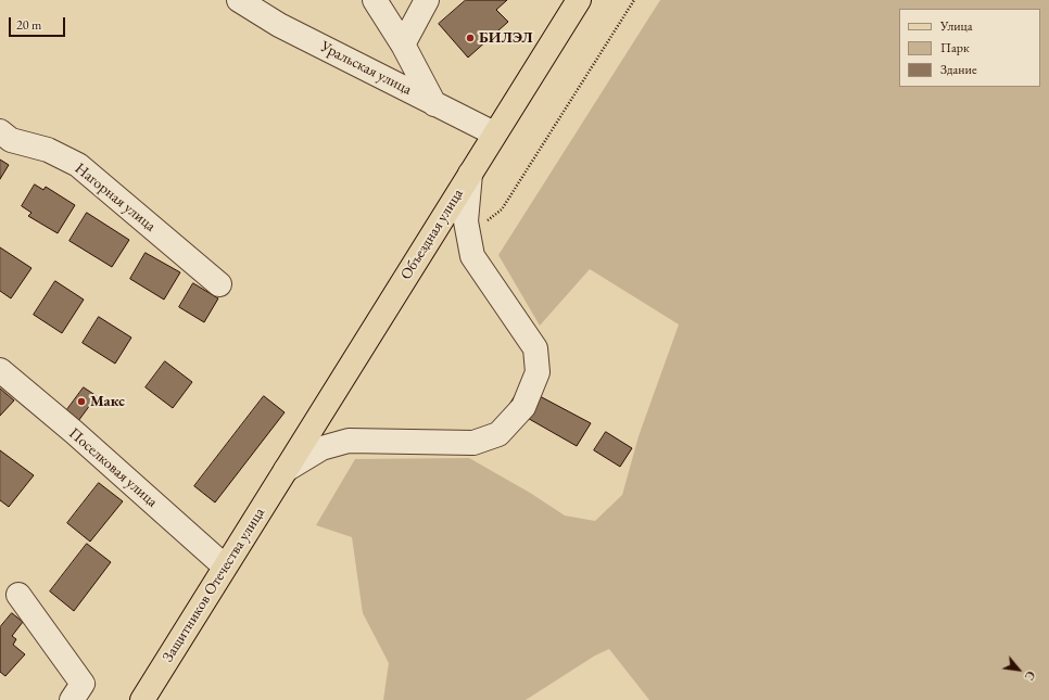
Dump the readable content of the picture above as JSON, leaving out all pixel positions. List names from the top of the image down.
{
  "streets": {
    "main road": ["Объездная улица", "Защитников Отечества улица"],
    "street": ["Уральская улица", "Нагорная улица", "Поселковая улица"]
  },
  "crossings": [
    ["Уральская улица", "Объездная улица"],
    ["Объездная улица", "Защитников Отечества улица"],
    ["Поселковая улица", "Защитников Отечества улица"]
  ],
  "places": ["БИЛЭЛ", "Макс"],
  "legend": ["Улица", "Парк", "Здание"],
  "scale_bar": "20 m",
  "north": "bottom right"
}
